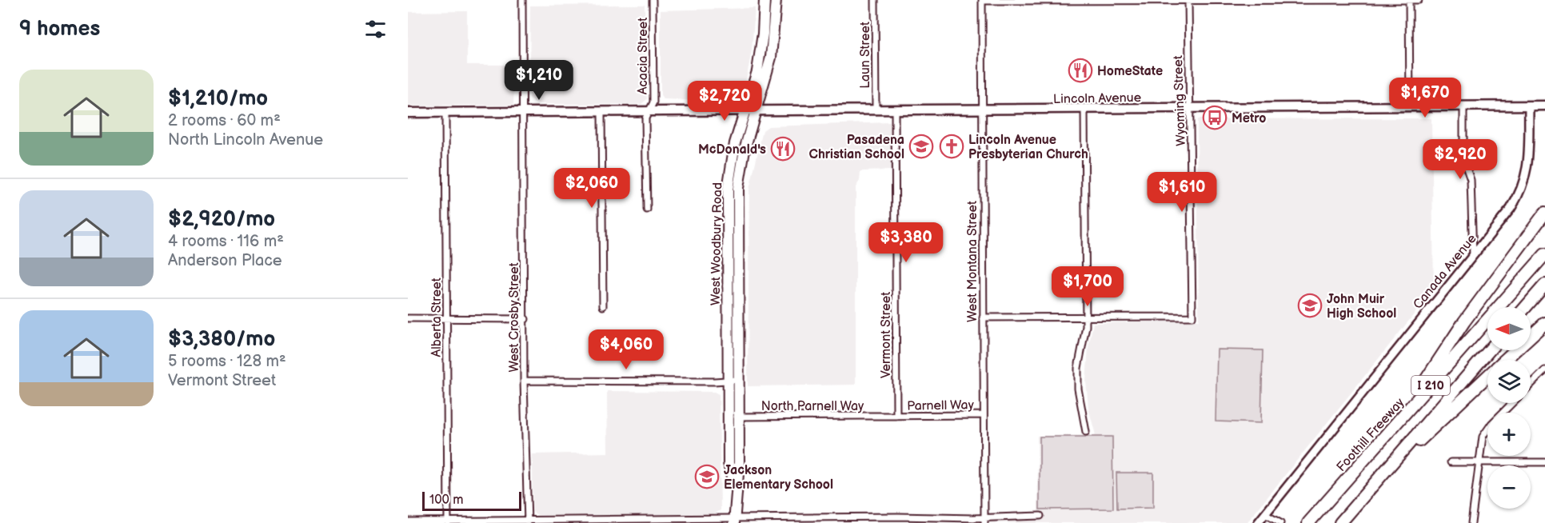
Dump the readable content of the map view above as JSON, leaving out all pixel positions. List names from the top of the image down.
{
  "streets": {
    "highway": ["I 210", "Foothill Freeway"],
    "main road": ["Lincoln Avenue", "West Woodbury Road"],
    "street": [
      "Laun Street",
      "Acacia Street",
      "Wyoming Street",
      "West Montana Street",
      "Canada Avenue",
      "Alberta Street",
      "West Crosby Street",
      "Vermont Street",
      "Parnell Way",
      "North Parnell Way"
    ]
  },
  "crossings": [
    ["Laun Street", "Lincoln Avenue"],
    ["Acacia Street", "Lincoln Avenue"],
    ["Lincoln Avenue", "Wyoming Street"],
    ["Lincoln Avenue", "West Woodbury Road"],
    ["Lincoln Avenue", "West Montana Street"],
    ["Lincoln Avenue", "Canada Avenue"],
    ["Lincoln Avenue", "Alberta Street"],
    ["Lincoln Avenue", "West Crosby Street"],
    ["Lincoln Avenue", "Vermont Street"],
    ["West Woodbury Road", "North Parnell Way"],
    ["West Montana Street", "Parnell Way"],
    ["Vermont Street", "Parnell Way"],
    ["Vermont Street", "North Parnell Way"],
    ["Parnell Way", "North Parnell Way"]
  ],
  "places": {
    "restaurant": ["HomeState", "McDonald's"],
    "bus stop": ["Metro"],
    "school or university": ["Pasadena Christian School", "John Muir High School", "Jackson Elementary School"],
    "church": ["Lincoln Avenue Presbyterian Church"]
  },
  "scale_bar": "100 m",
  "north": "left",
  "page": {
    "heading": "9 homes",
    "list": [
      {
        "name": "$1,210/mo",
        "note": "2 rooms · 60 m² · North Lincoln Avenue"
      },
      {
        "name": "$2,920/mo",
        "note": "4 rooms · 116 m² · Anderson Place"
      },
      {
        "name": "$3,380/mo",
        "note": "5 rooms · 128 m² · Vermont Street"
      }
    ],
    "price": [
      "$1,210",
      "$1,670",
      "$2,720",
      "$2,920",
      "$2,060",
      "$1,610",
      "$3,380",
      "$1,700",
      "$4,060"
    ],
    "map_buttons": ["+", "−"],
    "scale": "100 m"
  }
}
